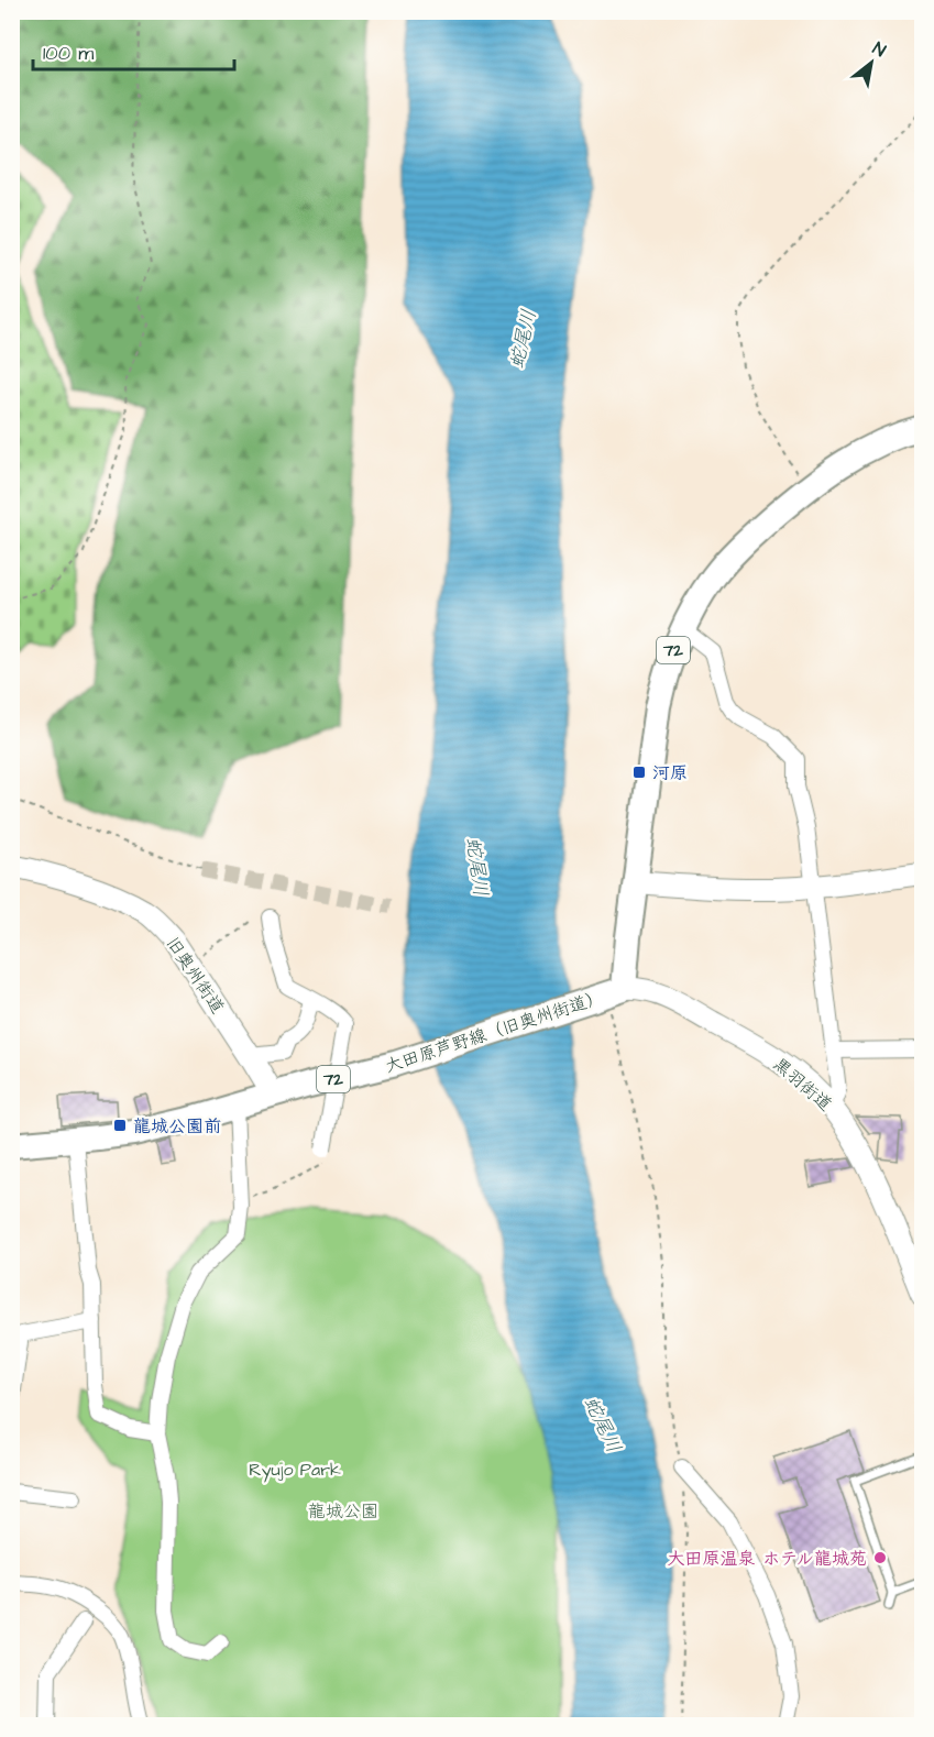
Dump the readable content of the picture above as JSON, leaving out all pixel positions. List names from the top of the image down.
{
  "streets": {
    "main road": ["72", "大田原芦野線（旧奥州街道）"],
    "street": ["旧奥州街道", "黒羽街道"]
  },
  "crossings": [
    ["72", "旧奥州街道"],
    ["72", "大田原芦野線（旧奥州街道）"],
    ["旧奥州街道", "大田原芦野線（旧奥州街道）"],
    ["大田原芦野線（旧奥州街道）", "黒羽街道"]
  ],
  "water": ["蛇尾川"],
  "parks": ["Ryujo Park", "龍城公園"],
  "places": {
    "transit": ["河原", "龍城公園前"],
    "other": ["大田原温泉 ホテル龍城苑"]
  },
  "scale_bar": "100 m",
  "north": "top right"
}
